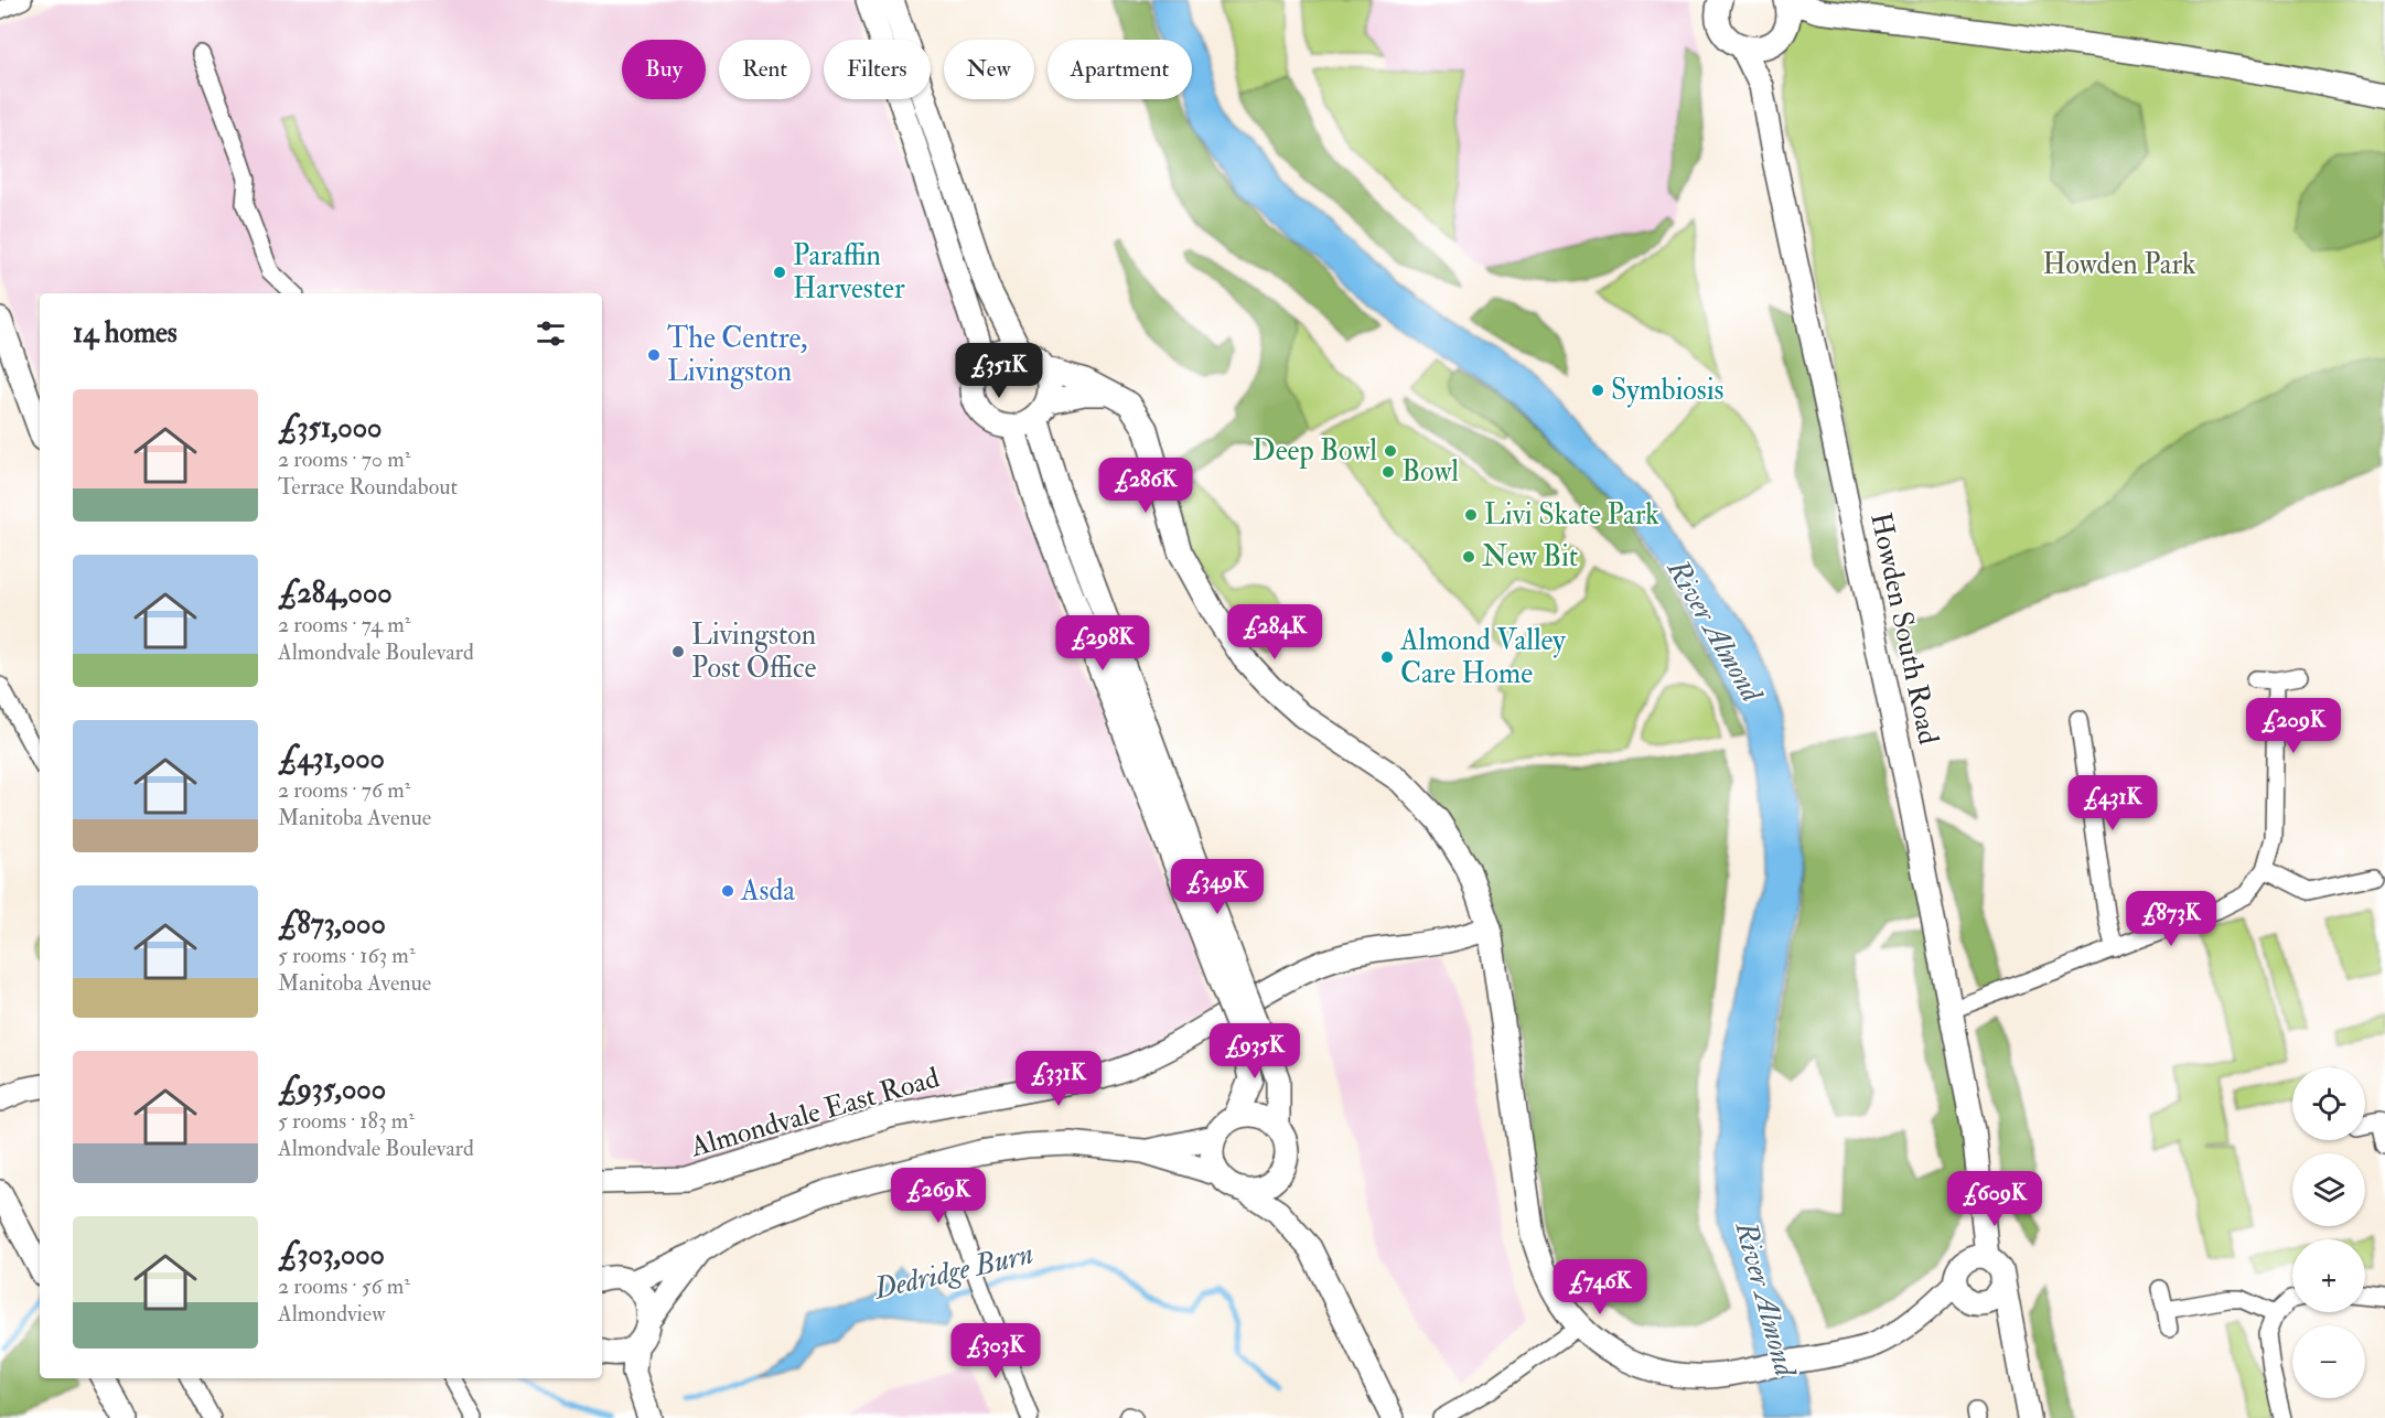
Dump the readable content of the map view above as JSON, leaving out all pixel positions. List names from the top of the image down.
{
  "streets": {
    "street": ["Howden South Road", "Almondvale East Road"]
  },
  "water": ["River Almond", "Dedridge Burn"],
  "parks": ["Howden Park"],
  "places": [
    "Paraffin Harvester",
    "The Centre, Livingston",
    "Symbiosis",
    "Deep Bowl",
    "Bowl",
    "Livi Skate Park",
    "New Bit",
    "Livingston Post Office",
    "Almond Valley Care Home",
    "Asda"
  ],
  "page": {
    "chip": [
      "Buy",
      "Rent",
      "Filters",
      "New",
      "Apartment"
    ],
    "heading": "14 homes",
    "price": [
      "£351K",
      "£286K",
      "£284K",
      "£298K",
      "£209K",
      "£431K",
      "£349K",
      "£873K",
      "£935K",
      "£331K",
      "£269K",
      "£609K",
      "£746K",
      "£303K"
    ],
    "list": [
      {
        "name": "£351,000",
        "note": "2 rooms · 70 m² · Terrace Roundabout"
      },
      {
        "name": "£284,000",
        "note": "2 rooms · 74 m² · Almondvale Boulevard"
      },
      {
        "name": "£431,000",
        "note": "2 rooms · 76 m² · Manitoba Avenue"
      },
      {
        "name": "£873,000",
        "note": "5 rooms · 163 m² · Manitoba Avenue"
      },
      {
        "name": "£935,000",
        "note": "5 rooms · 183 m² · Almondvale Boulevard"
      },
      {
        "name": "£303,000",
        "note": "2 rooms · 56 m² · Almondview"
      }
    ],
    "map_buttons": ["+", "−"]
  }
}
